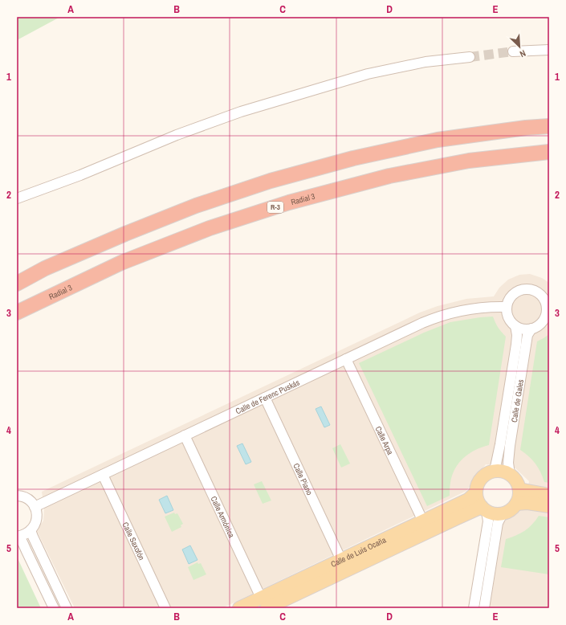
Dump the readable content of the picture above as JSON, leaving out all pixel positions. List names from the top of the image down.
{
  "streets": {
    "highway": ["Radial 3", "R-3"],
    "main road": ["Calle de Luis Ocaña"],
    "street": [
      "Calle de Ferenc Puskás",
      "Calle de Gales",
      "Calle Arpa",
      "Calle Piano",
      "Calle Armónica",
      "Calle Saxofón"
    ]
  },
  "crossings": [
    ["Calle de Ferenc Puskás", "Calle de Gales"],
    ["Calle de Ferenc Puskás", "Calle Arpa"],
    ["Calle de Ferenc Puskás", "Calle Piano"],
    ["Calle de Ferenc Puskás", "Calle Armónica"],
    ["Calle de Ferenc Puskás", "Calle Saxofón"],
    ["Calle de Gales", "Calle de Luis Ocaña"],
    ["Calle Arpa", "Calle de Luis Ocaña"],
    ["Calle Piano", "Calle de Luis Ocaña"],
    ["Calle Armónica", "Calle de Luis Ocaña"]
  ],
  "north": "bottom right",
  "grid": {
    "columns": [
      "A",
      "B",
      "C",
      "D",
      "E"
    ],
    "rows": [
      "1",
      "2",
      "3",
      "4",
      "5"
    ]
  }
}
